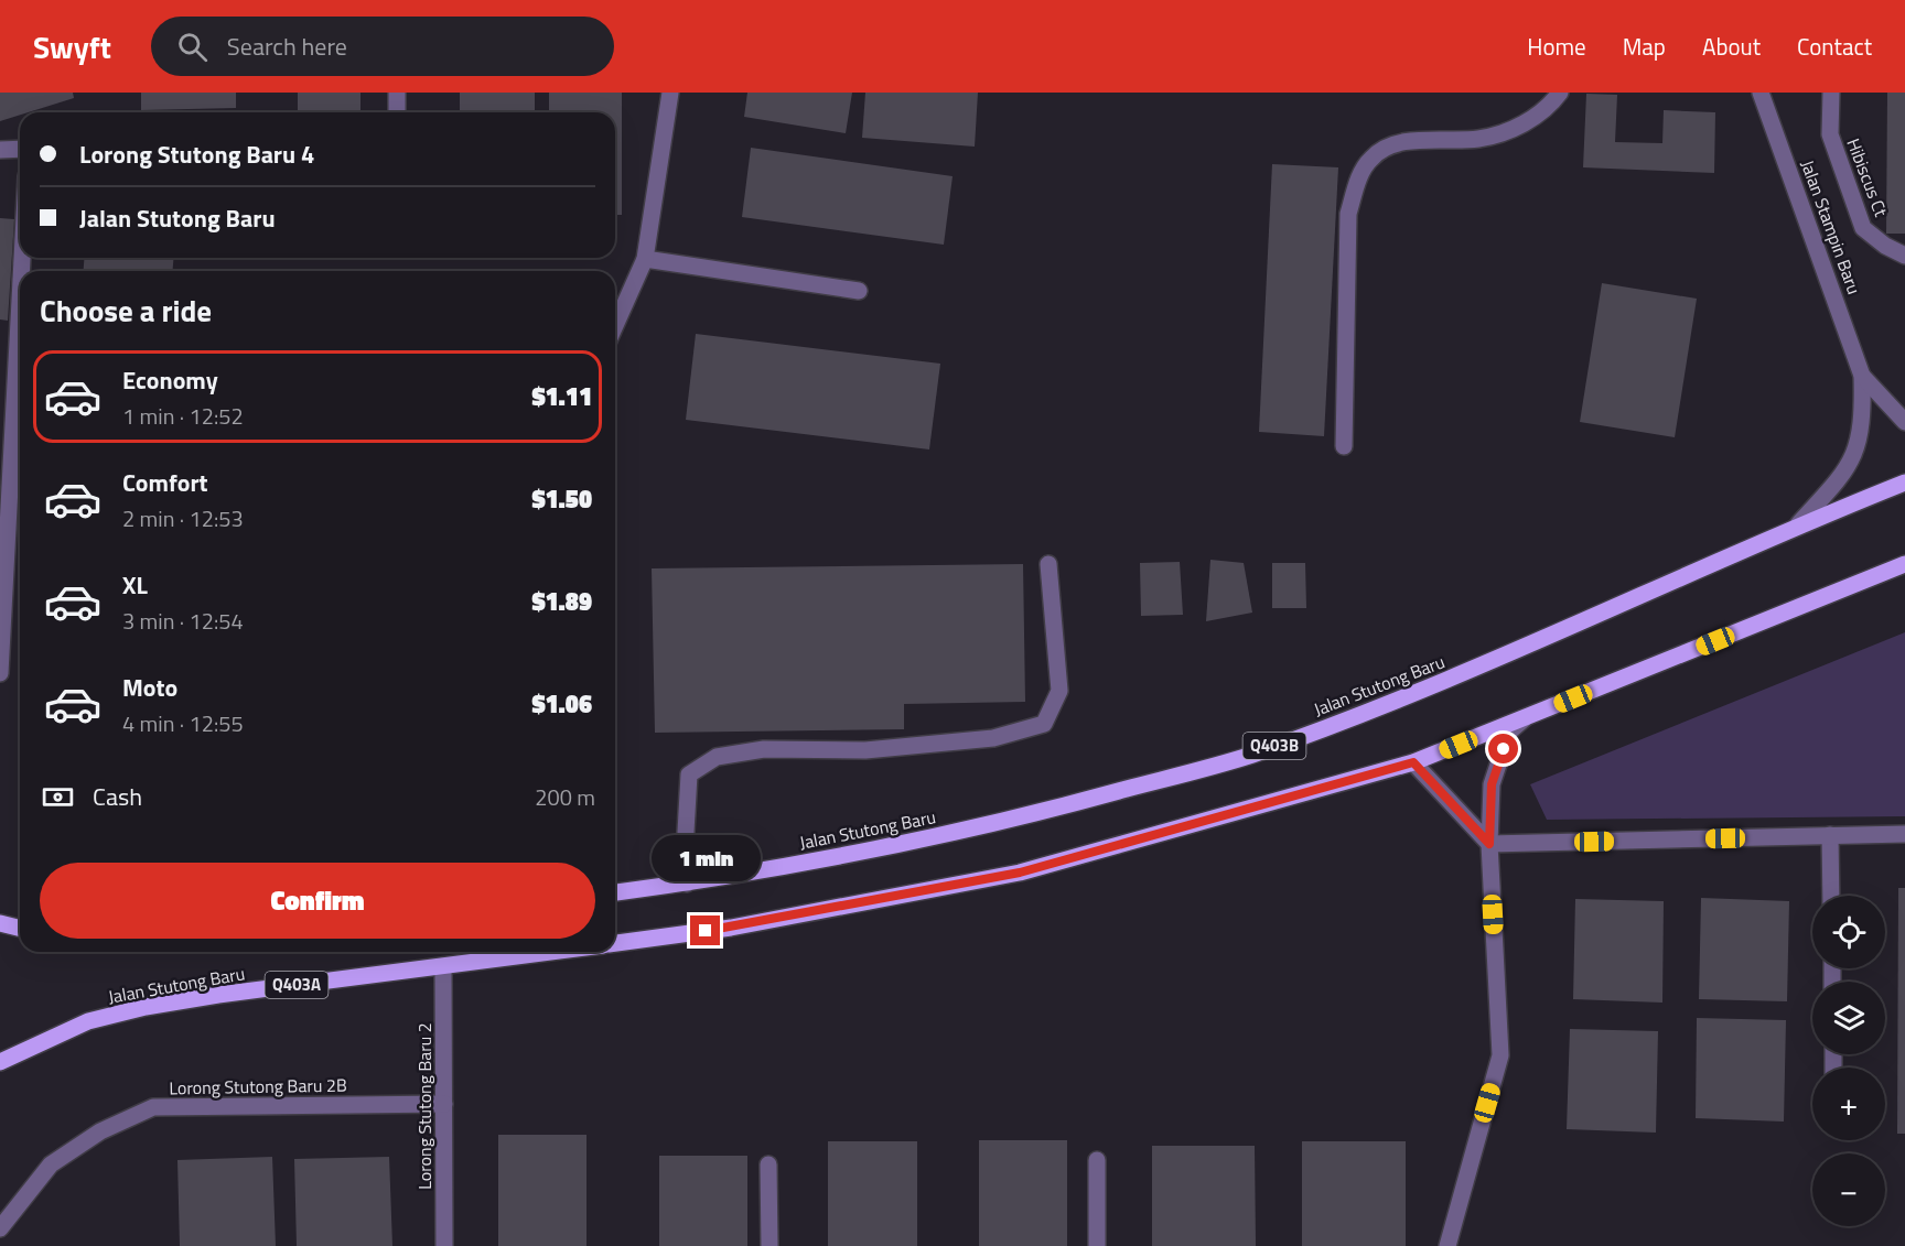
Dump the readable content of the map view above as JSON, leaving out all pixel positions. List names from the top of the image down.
{
  "streets": {
    "main road": ["Jalan Stutong Baru", "Q403B", "Q403A"],
    "street": [
      "Hibiscus Ct",
      "Jalan Stampin Baru",
      "Lorong Stutong Baru 2B",
      "Lorong Stutong Baru 2"
    ]
  },
  "crossings": [
    ["Jalan Stampin Baru", "Jalan Stutong Baru"],
    ["Jalan Stutong Baru", "Lorong Stutong Baru 2"],
    ["Lorong Stutong Baru 2B", "Lorong Stutong Baru 2"]
  ],
  "page": {
    "header": "Swyft",
    "search": "Search here",
    "nav": [
      "Home",
      "Map",
      "About",
      "Contact"
    ],
    "banner": ["Lorong Stutong Baru 4", "Jalan Stutong Baru"],
    "heading": "Choose a ride",
    "list": [
      {
        "name": "Economy",
        "note": "1 min · 12:52",
        "value": "$1.11"
      },
      {
        "name": "Comfort",
        "note": "2 min · 12:53",
        "value": "$1.50"
      },
      {
        "name": "XL",
        "note": "3 min · 12:54",
        "value": "$1.89"
      },
      {
        "name": "Moto",
        "note": "4 min · 12:55",
        "value": "$1.06"
      }
    ],
    "pay": ["Cash", "200 m"],
    "bubble": "1 min",
    "buttons": "Confirm",
    "map_buttons": ["+", "−"]
  }
}
